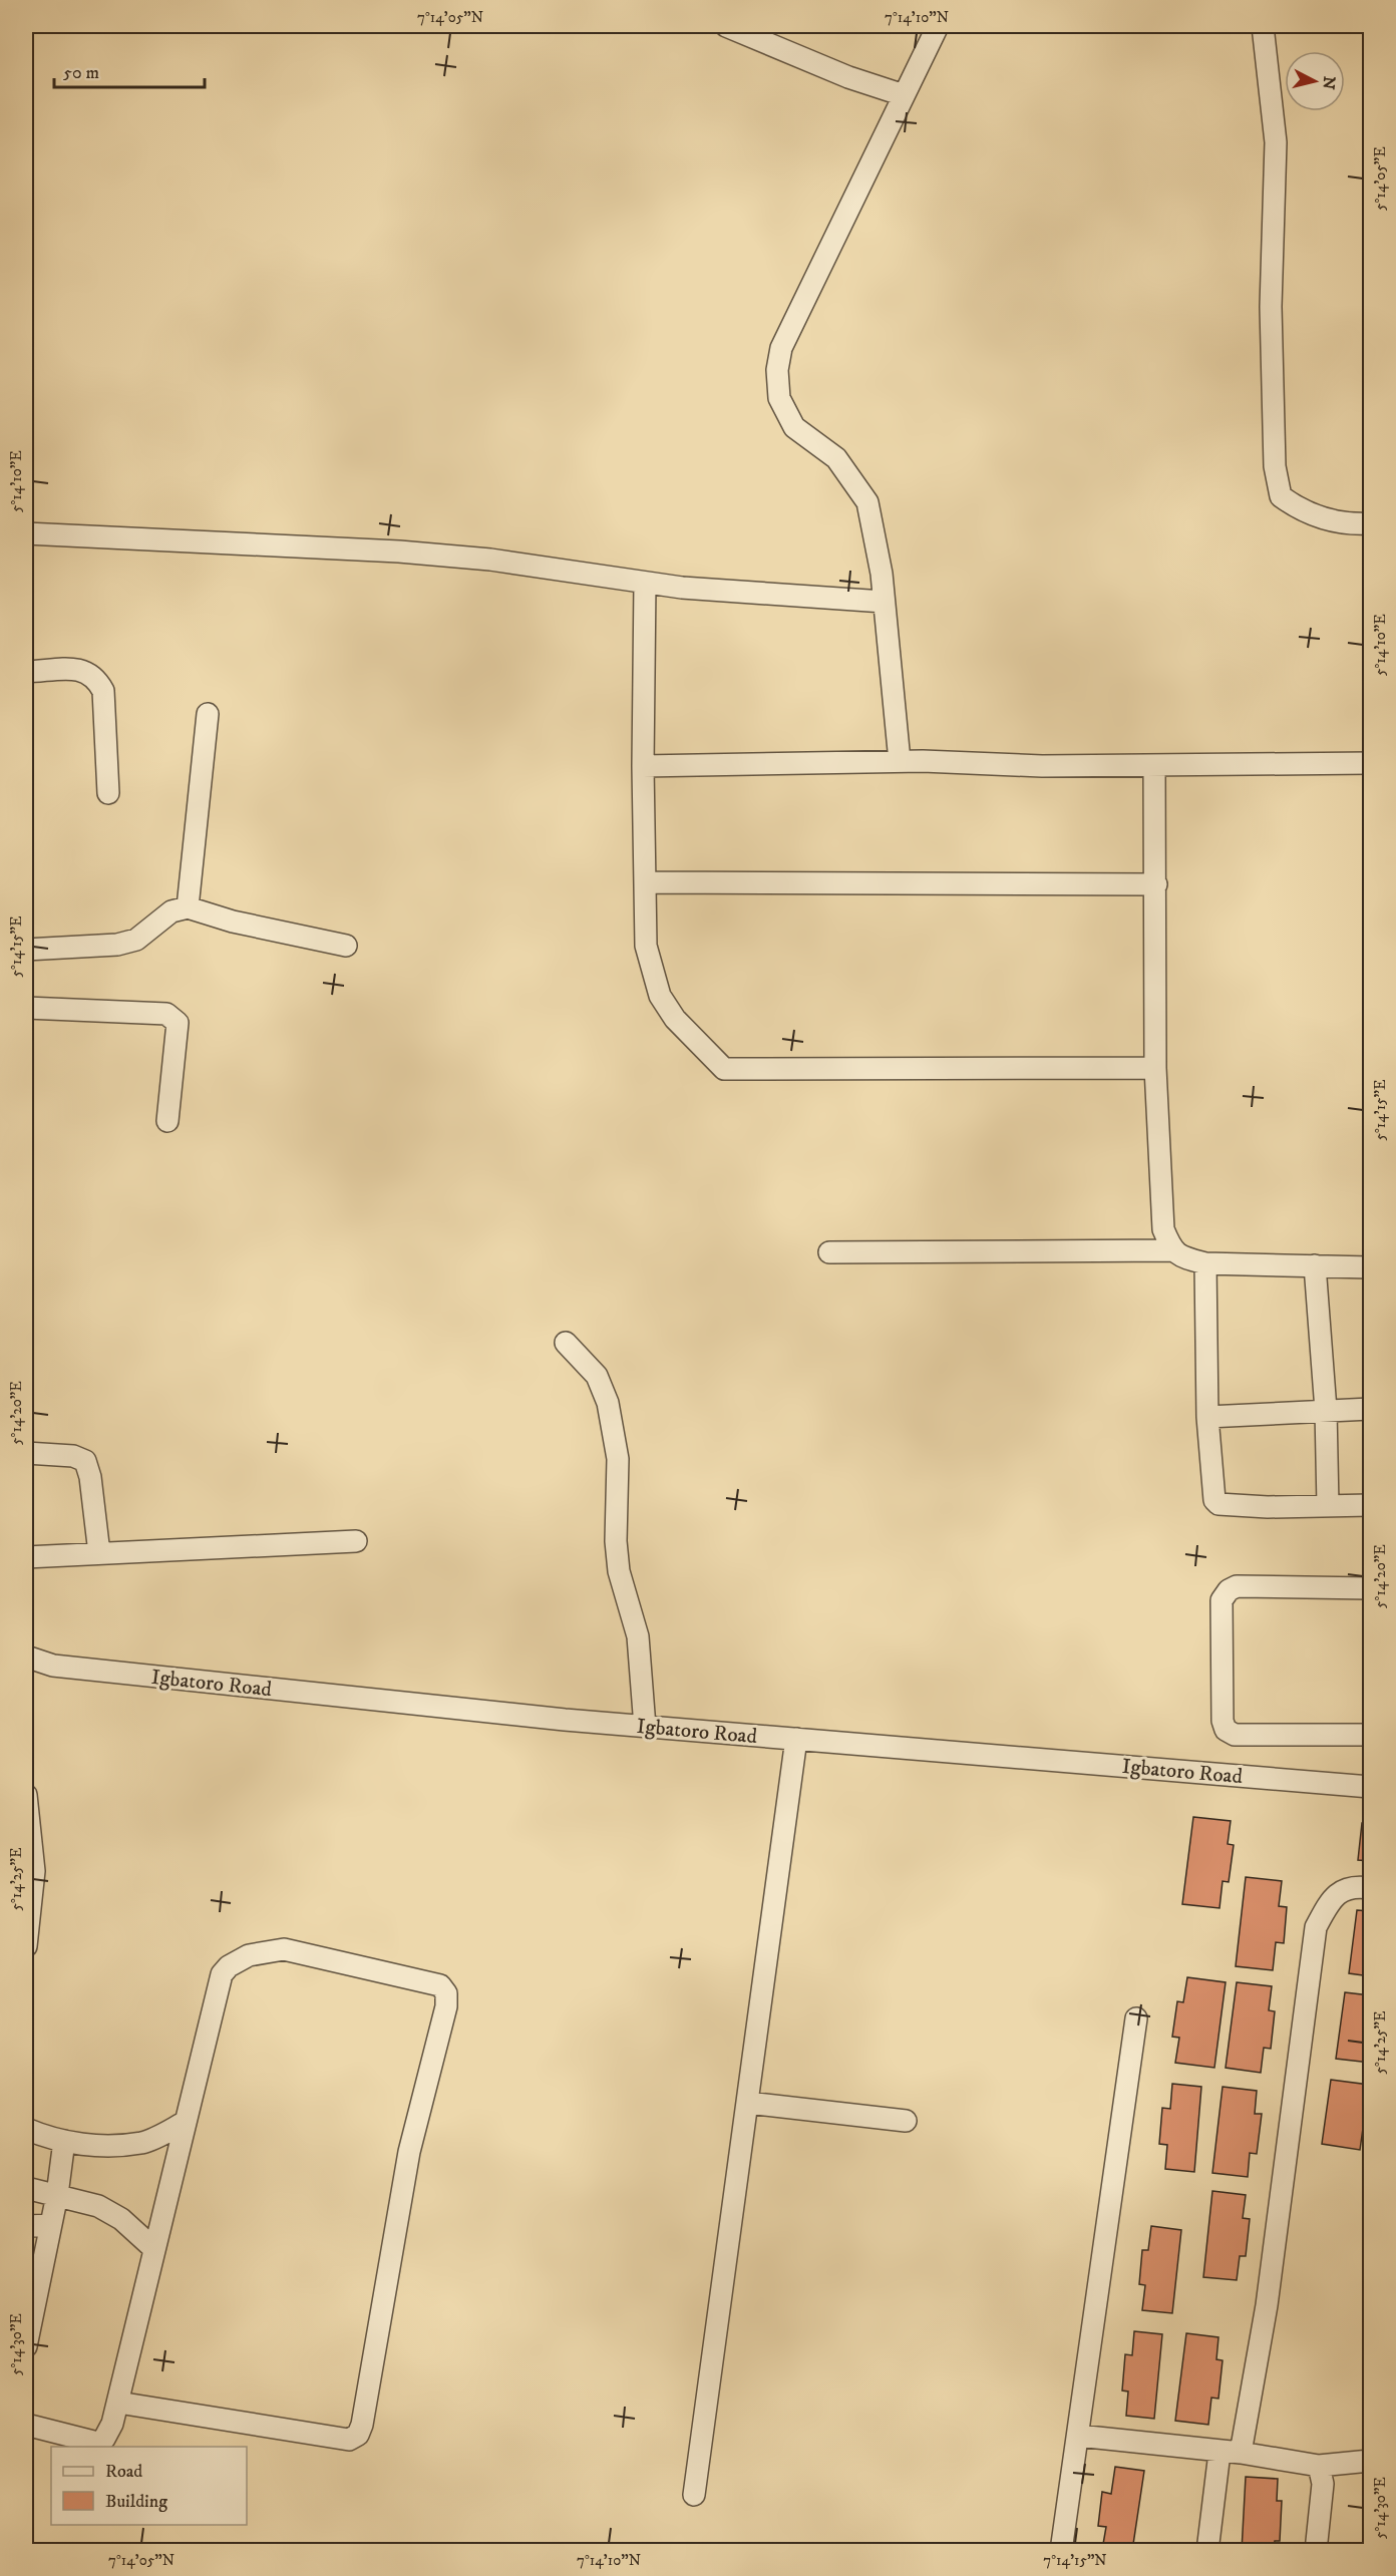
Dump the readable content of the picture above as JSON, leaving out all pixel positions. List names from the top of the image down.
{
  "streets": {
    "street": ["Igbatoro Road"]
  },
  "legend": ["Road", "Building"],
  "scale_bar": "50 m",
  "north": "right",
  "coordinates": [
    "7°14'05\"N",
    "7°14'10\"N",
    "5°14'05\"E",
    "5°14'10\"E",
    "5°14'15\"E",
    "5°14'20\"E",
    "5°14'25\"E",
    "5°14'30\"E",
    "7°14'15\"N"
  ]
}
